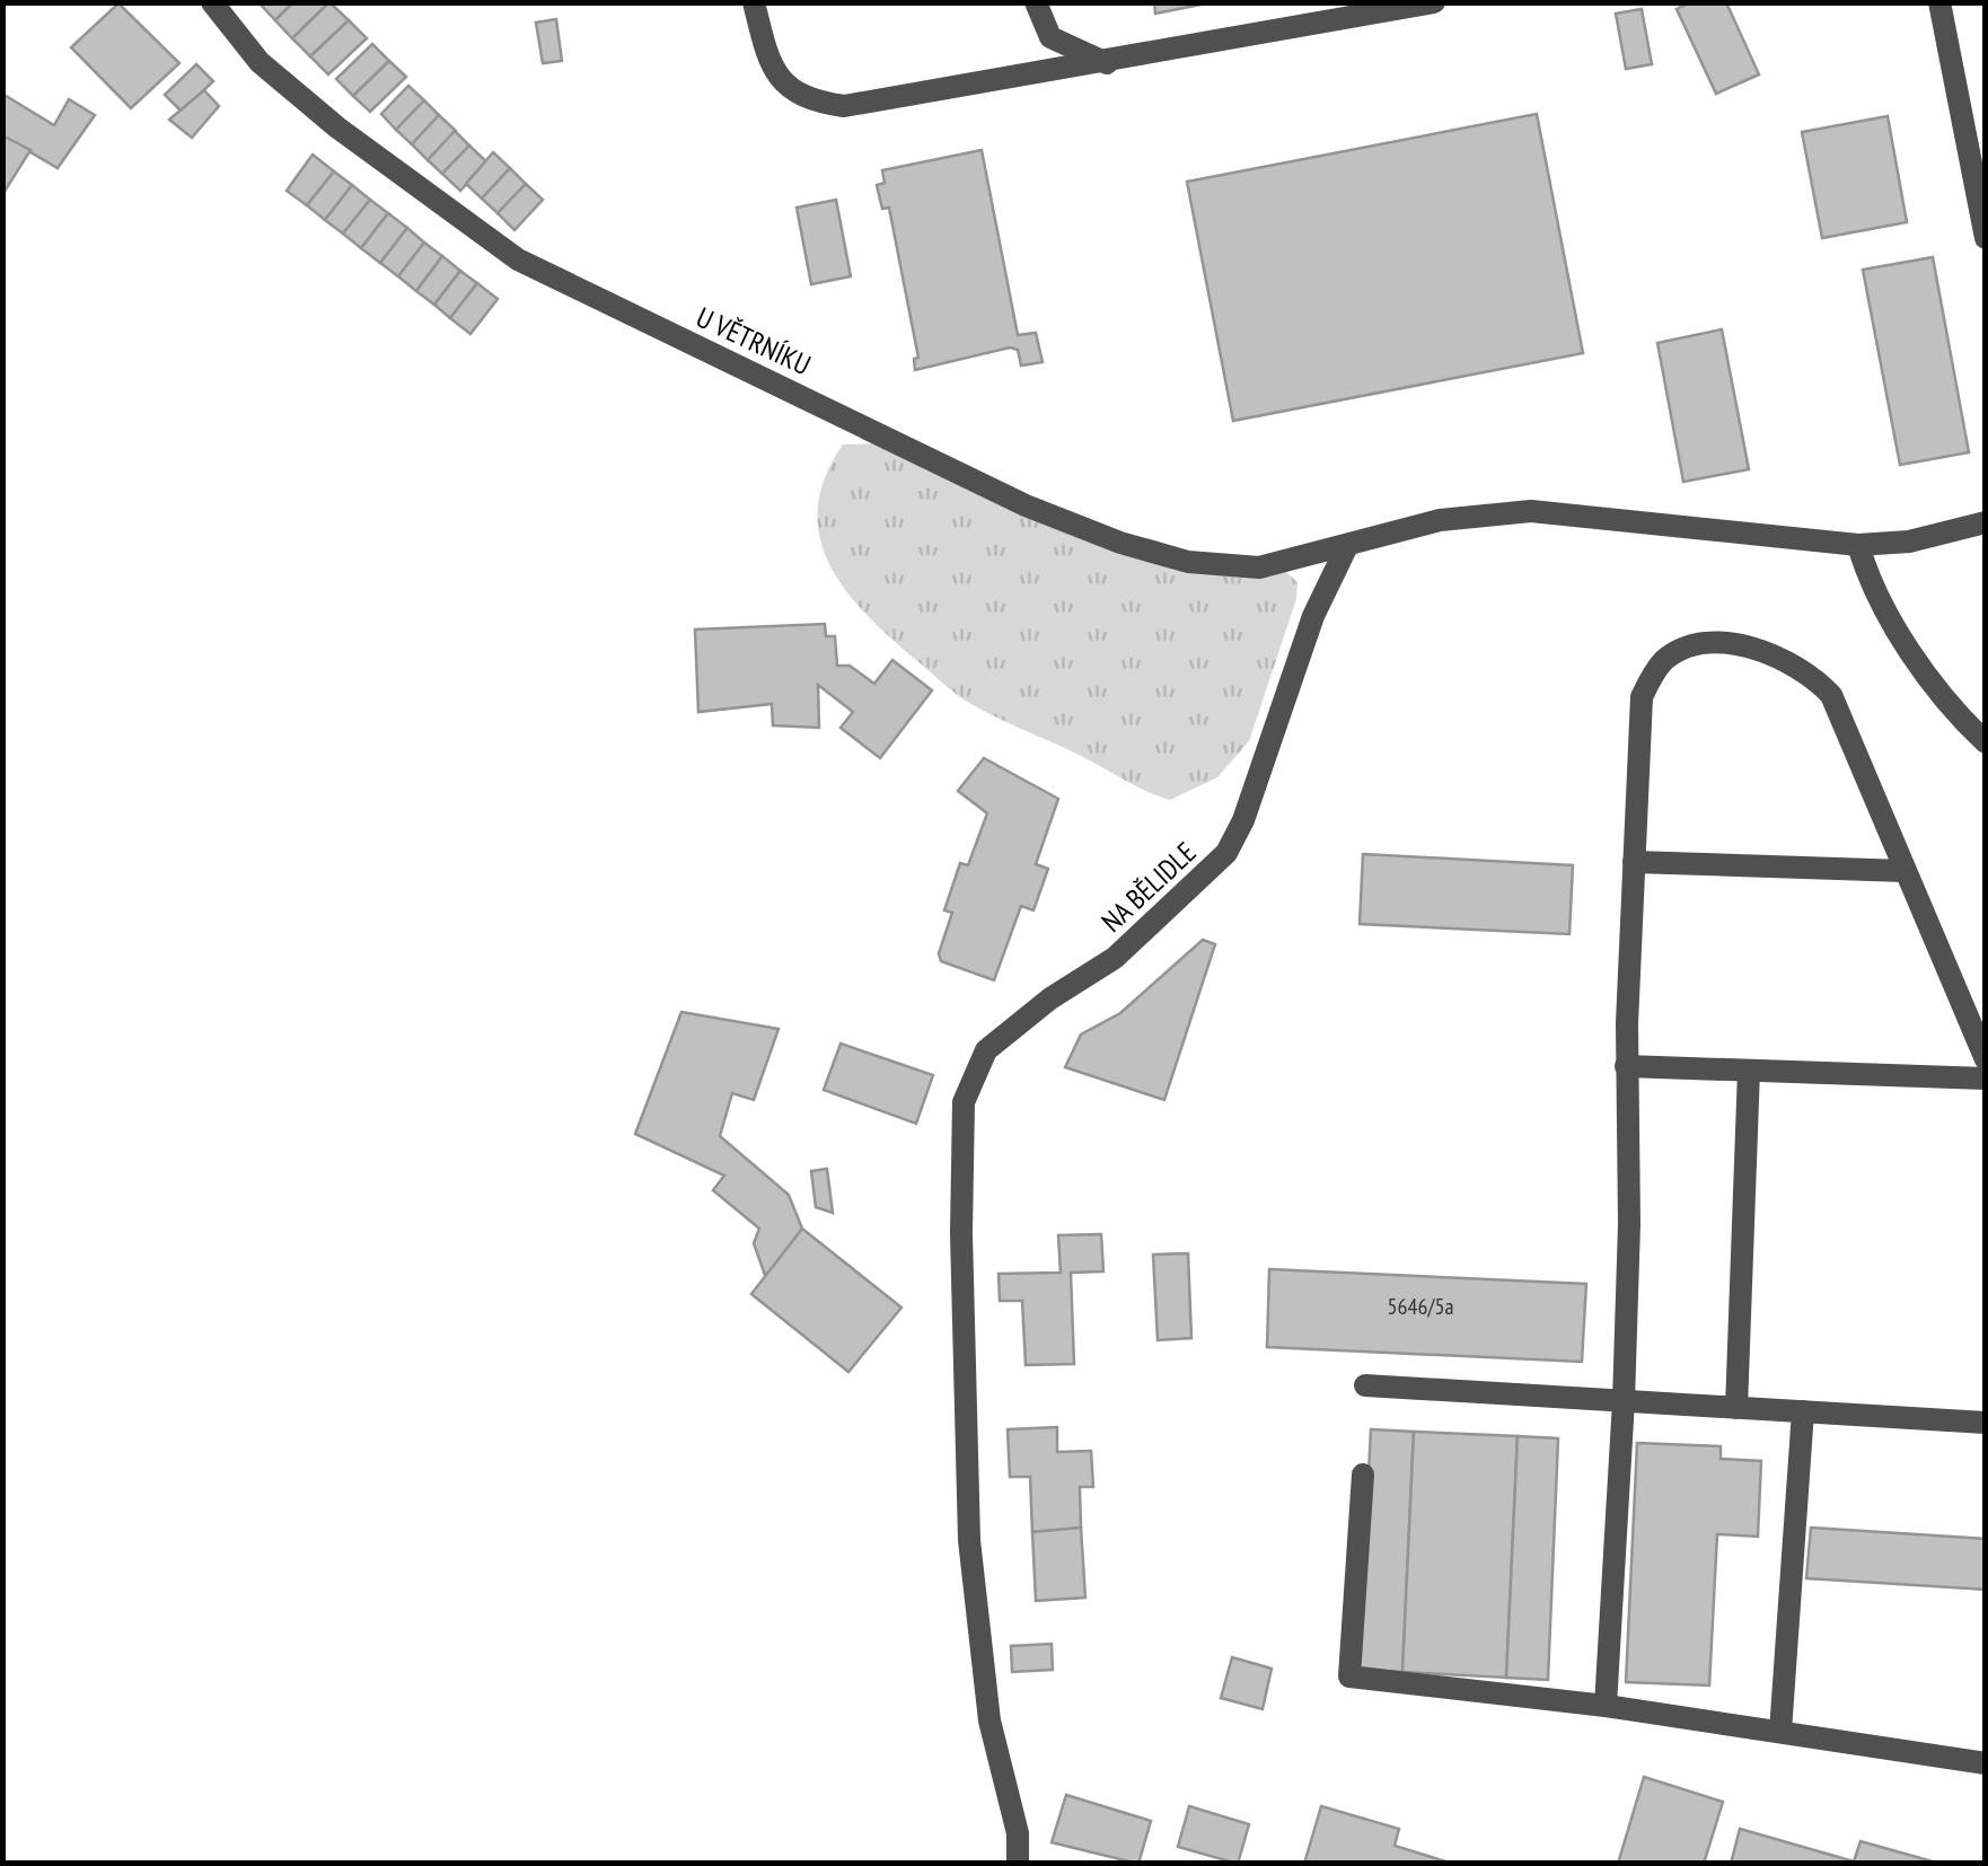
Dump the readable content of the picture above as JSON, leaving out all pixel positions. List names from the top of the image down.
{
  "streets": {
    "street": ["U VĚTRNÍKU", "NA BĚLIDLE"]
  },
  "crossings": [
    ["U VĚTRNÍKU", "NA BĚLIDLE"]
  ],
  "house_numbers": ["5646/5a"]
}
